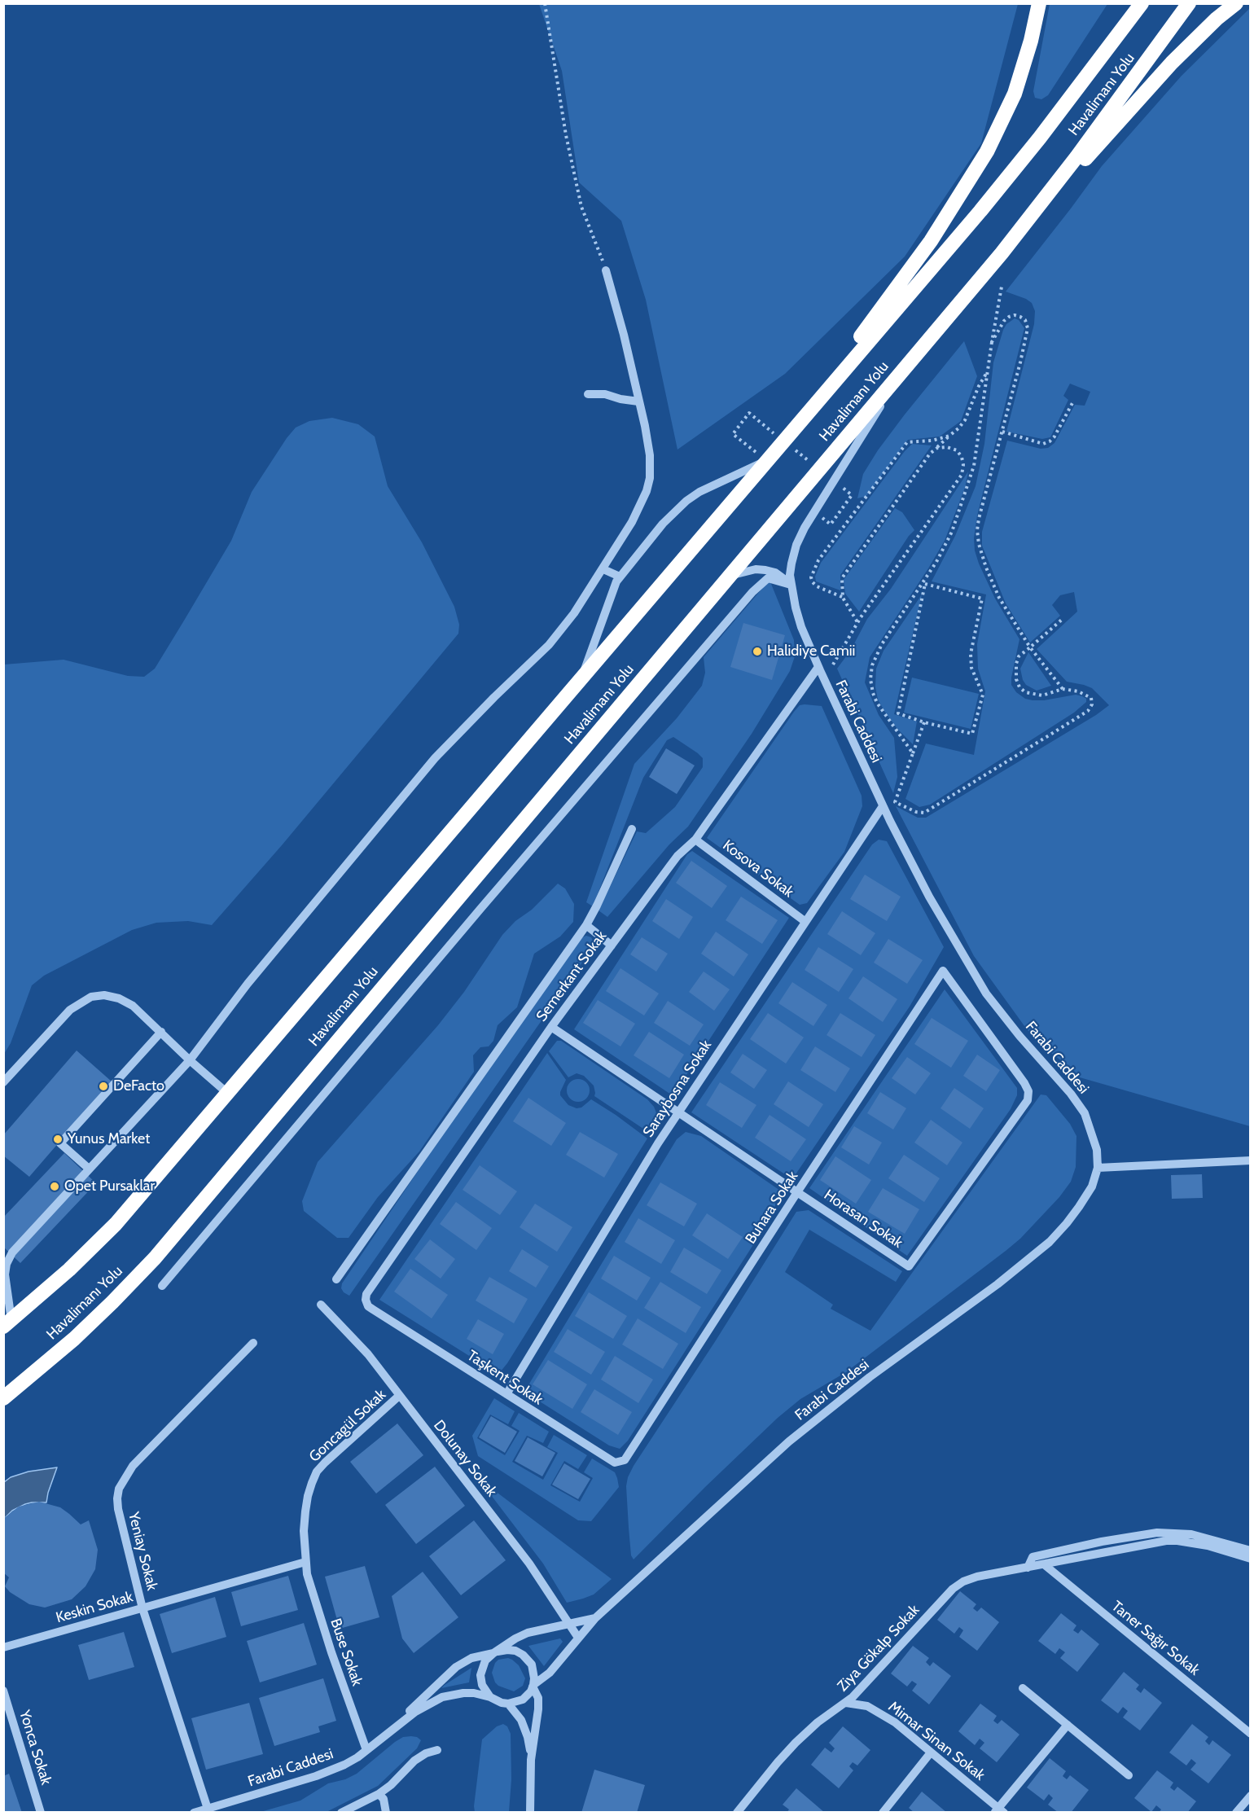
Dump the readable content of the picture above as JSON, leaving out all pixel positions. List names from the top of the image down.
{
  "streets": {
    "highway": ["Havalimanı Yolu"],
    "street": [
      "Farabi Caddesi",
      "Kosova Sokak",
      "Semerkant Sokak",
      "Saraybosna Sokak",
      "Buhara Sokak",
      "Horasan Sokak",
      "Taşkent Sokak",
      "Goncagül Sokak",
      "Dolunay Sokak",
      "Yeniay Sokak",
      "Keskin Sokak",
      "Taner Sağır Sokak",
      "Ziya Gökalp Sokak",
      "Buse Sokak",
      "Mimar Sinan Sokak",
      "Yonca Sokak"
    ]
  },
  "crossings": [
    ["Havalimanı Yolu", "Farabi Caddesi"],
    ["Farabi Caddesi", "Semerkant Sokak"],
    ["Farabi Caddesi", "Saraybosna Sokak"],
    ["Farabi Caddesi", "Dolunay Sokak"],
    ["Farabi Caddesi", "Yeniay Sokak"],
    ["Farabi Caddesi", "Buse Sokak"],
    ["Kosova Sokak", "Semerkant Sokak"],
    ["Kosova Sokak", "Saraybosna Sokak"],
    ["Semerkant Sokak", "Horasan Sokak"],
    ["Semerkant Sokak", "Taşkent Sokak"],
    ["Saraybosna Sokak", "Horasan Sokak"],
    ["Saraybosna Sokak", "Taşkent Sokak"],
    ["Buhara Sokak", "Horasan Sokak"],
    ["Buhara Sokak", "Taşkent Sokak"],
    ["Goncagül Sokak", "Dolunay Sokak"],
    ["Goncagül Sokak", "Keskin Sokak"],
    ["Goncagül Sokak", "Buse Sokak"],
    ["Yeniay Sokak", "Keskin Sokak"],
    ["Keskin Sokak", "Buse Sokak"],
    ["Taner Sağır Sokak", "Ziya Gökalp Sokak"],
    ["Ziya Gökalp Sokak", "Mimar Sinan Sokak"]
  ],
  "places": [
    "Halidiye Camii",
    "DeFacto",
    "Yunus Market",
    "Opet Pursaklar"
  ]
}
